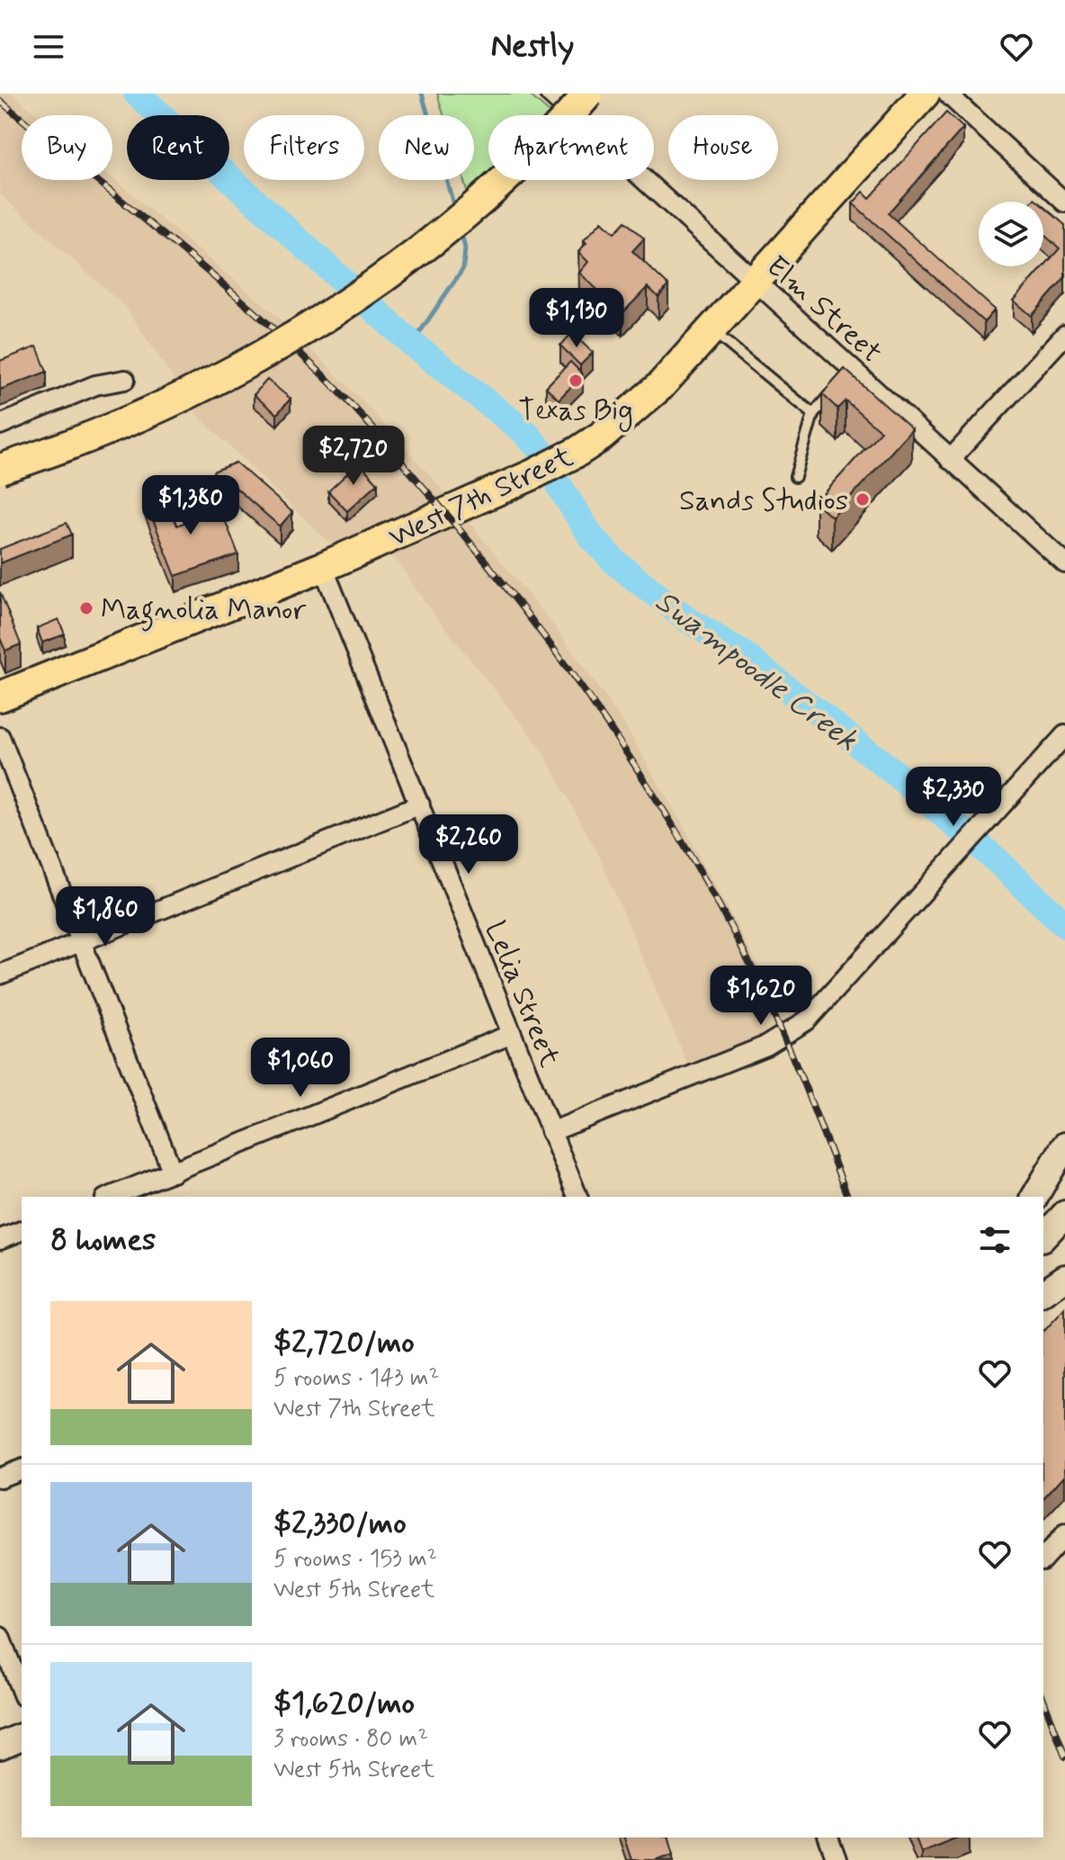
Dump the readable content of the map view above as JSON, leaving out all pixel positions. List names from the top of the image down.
{
  "streets": {
    "main road": ["West 7th Street"],
    "street": ["Elm Street", "Lelia Street"]
  },
  "crossings": [
    ["Elm Street", "West 7th Street"],
    ["West 7th Street", "Lelia Street"]
  ],
  "water": ["Swampoodle Creek"],
  "places": ["Texas Big", "Sands Studios", "Magnolia Manor"],
  "page": {
    "header": "Nestly",
    "chip": [
      "Buy",
      "Rent",
      "Filters",
      "New",
      "Apartment",
      "House"
    ],
    "price": [
      "$1,130",
      "$2,720",
      "$1,380",
      "$2,330",
      "$2,260",
      "$1,860",
      "$1,620",
      "$1,060"
    ],
    "heading": "8 homes",
    "list": [
      {
        "name": "$2,720/mo",
        "note": "5 rooms · 143 m² · West 7th Street"
      },
      {
        "name": "$2,330/mo",
        "note": "5 rooms · 153 m² · West 5th Street"
      },
      {
        "name": "$1,620/mo",
        "note": "3 rooms · 80 m² · West 5th Street"
      }
    ]
  }
}
